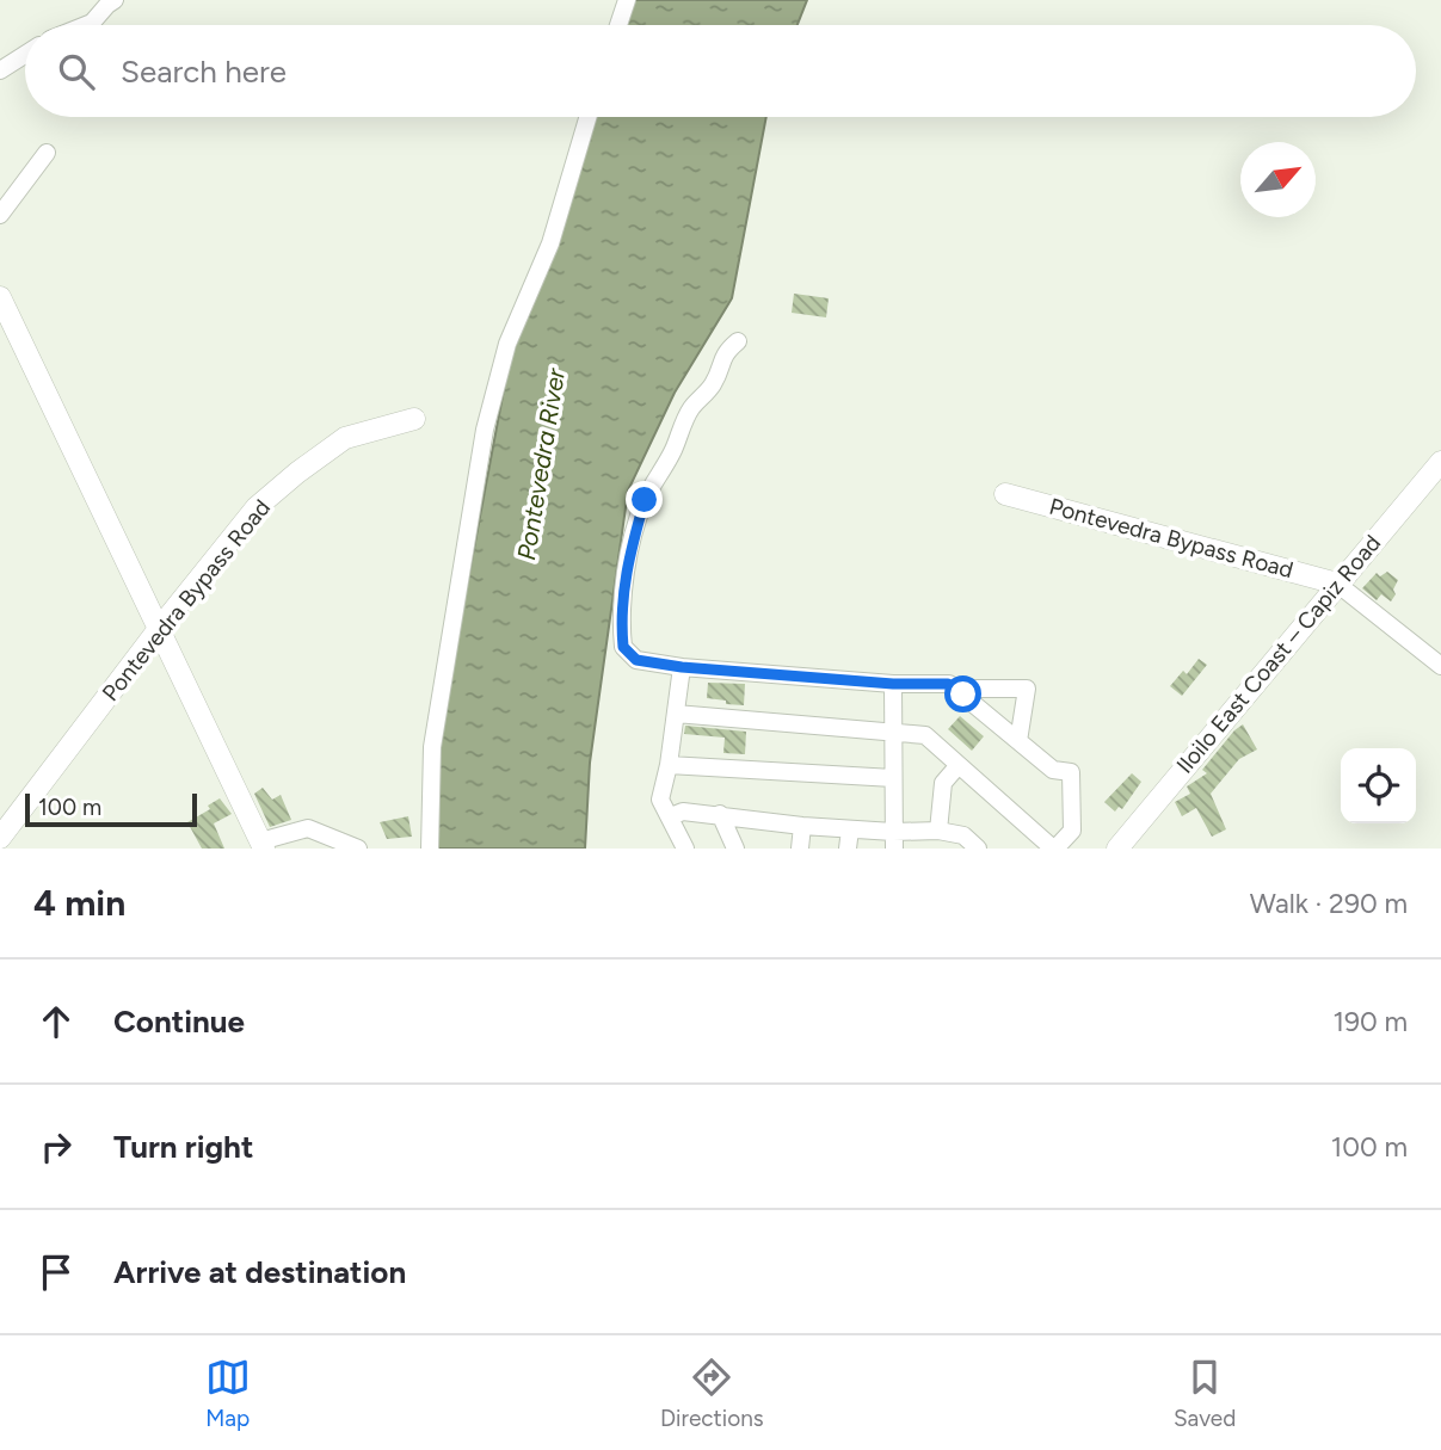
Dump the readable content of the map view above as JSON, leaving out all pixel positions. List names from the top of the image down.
{
  "streets": {
    "main road": ["Pontevedra Bypass Road", "Iloilo East Coast – Capiz Road"]
  },
  "crossings": [
    ["Pontevedra Bypass Road", "Iloilo East Coast – Capiz Road"]
  ],
  "water": ["Pontevedra River"],
  "scale_bar": "100 m",
  "north": "top right",
  "page": {
    "search": "Search here",
    "scale": "100 m",
    "heading": ["4 min", "Walk · 290 m"],
    "list": [
      ["Continue", "190 m"],
      ["Turn right", "100 m"],
      "Arrive at destination"
    ],
    "nav": ["Map", "Directions", "Saved"]
  }
}
